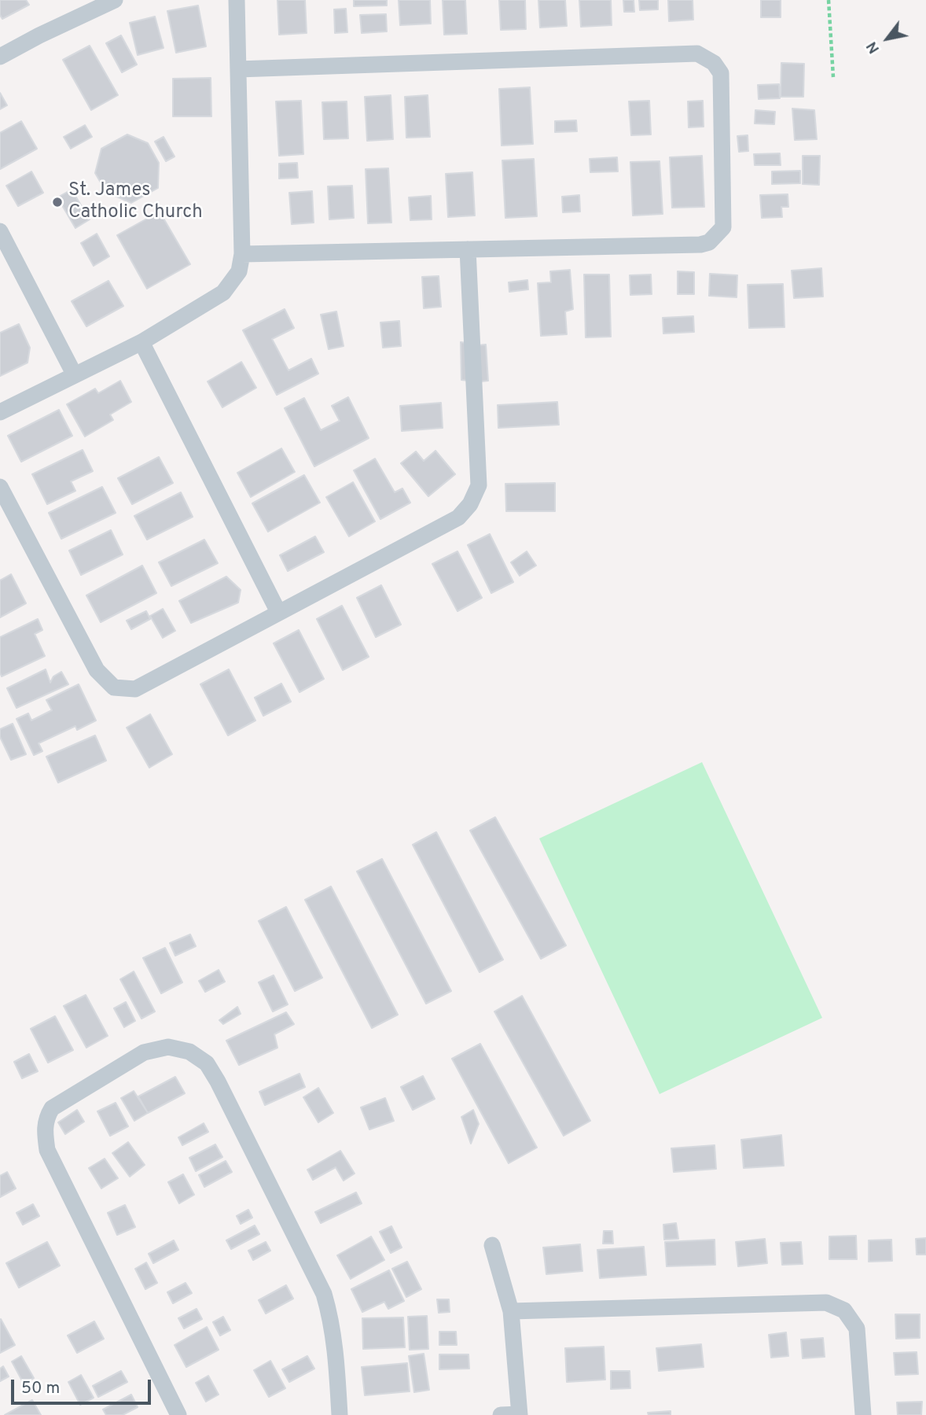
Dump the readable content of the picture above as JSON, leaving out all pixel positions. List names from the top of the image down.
{
  "places": ["St. James Catholic Church"],
  "scale_bar": "50 m",
  "north": "bottom left"
}
